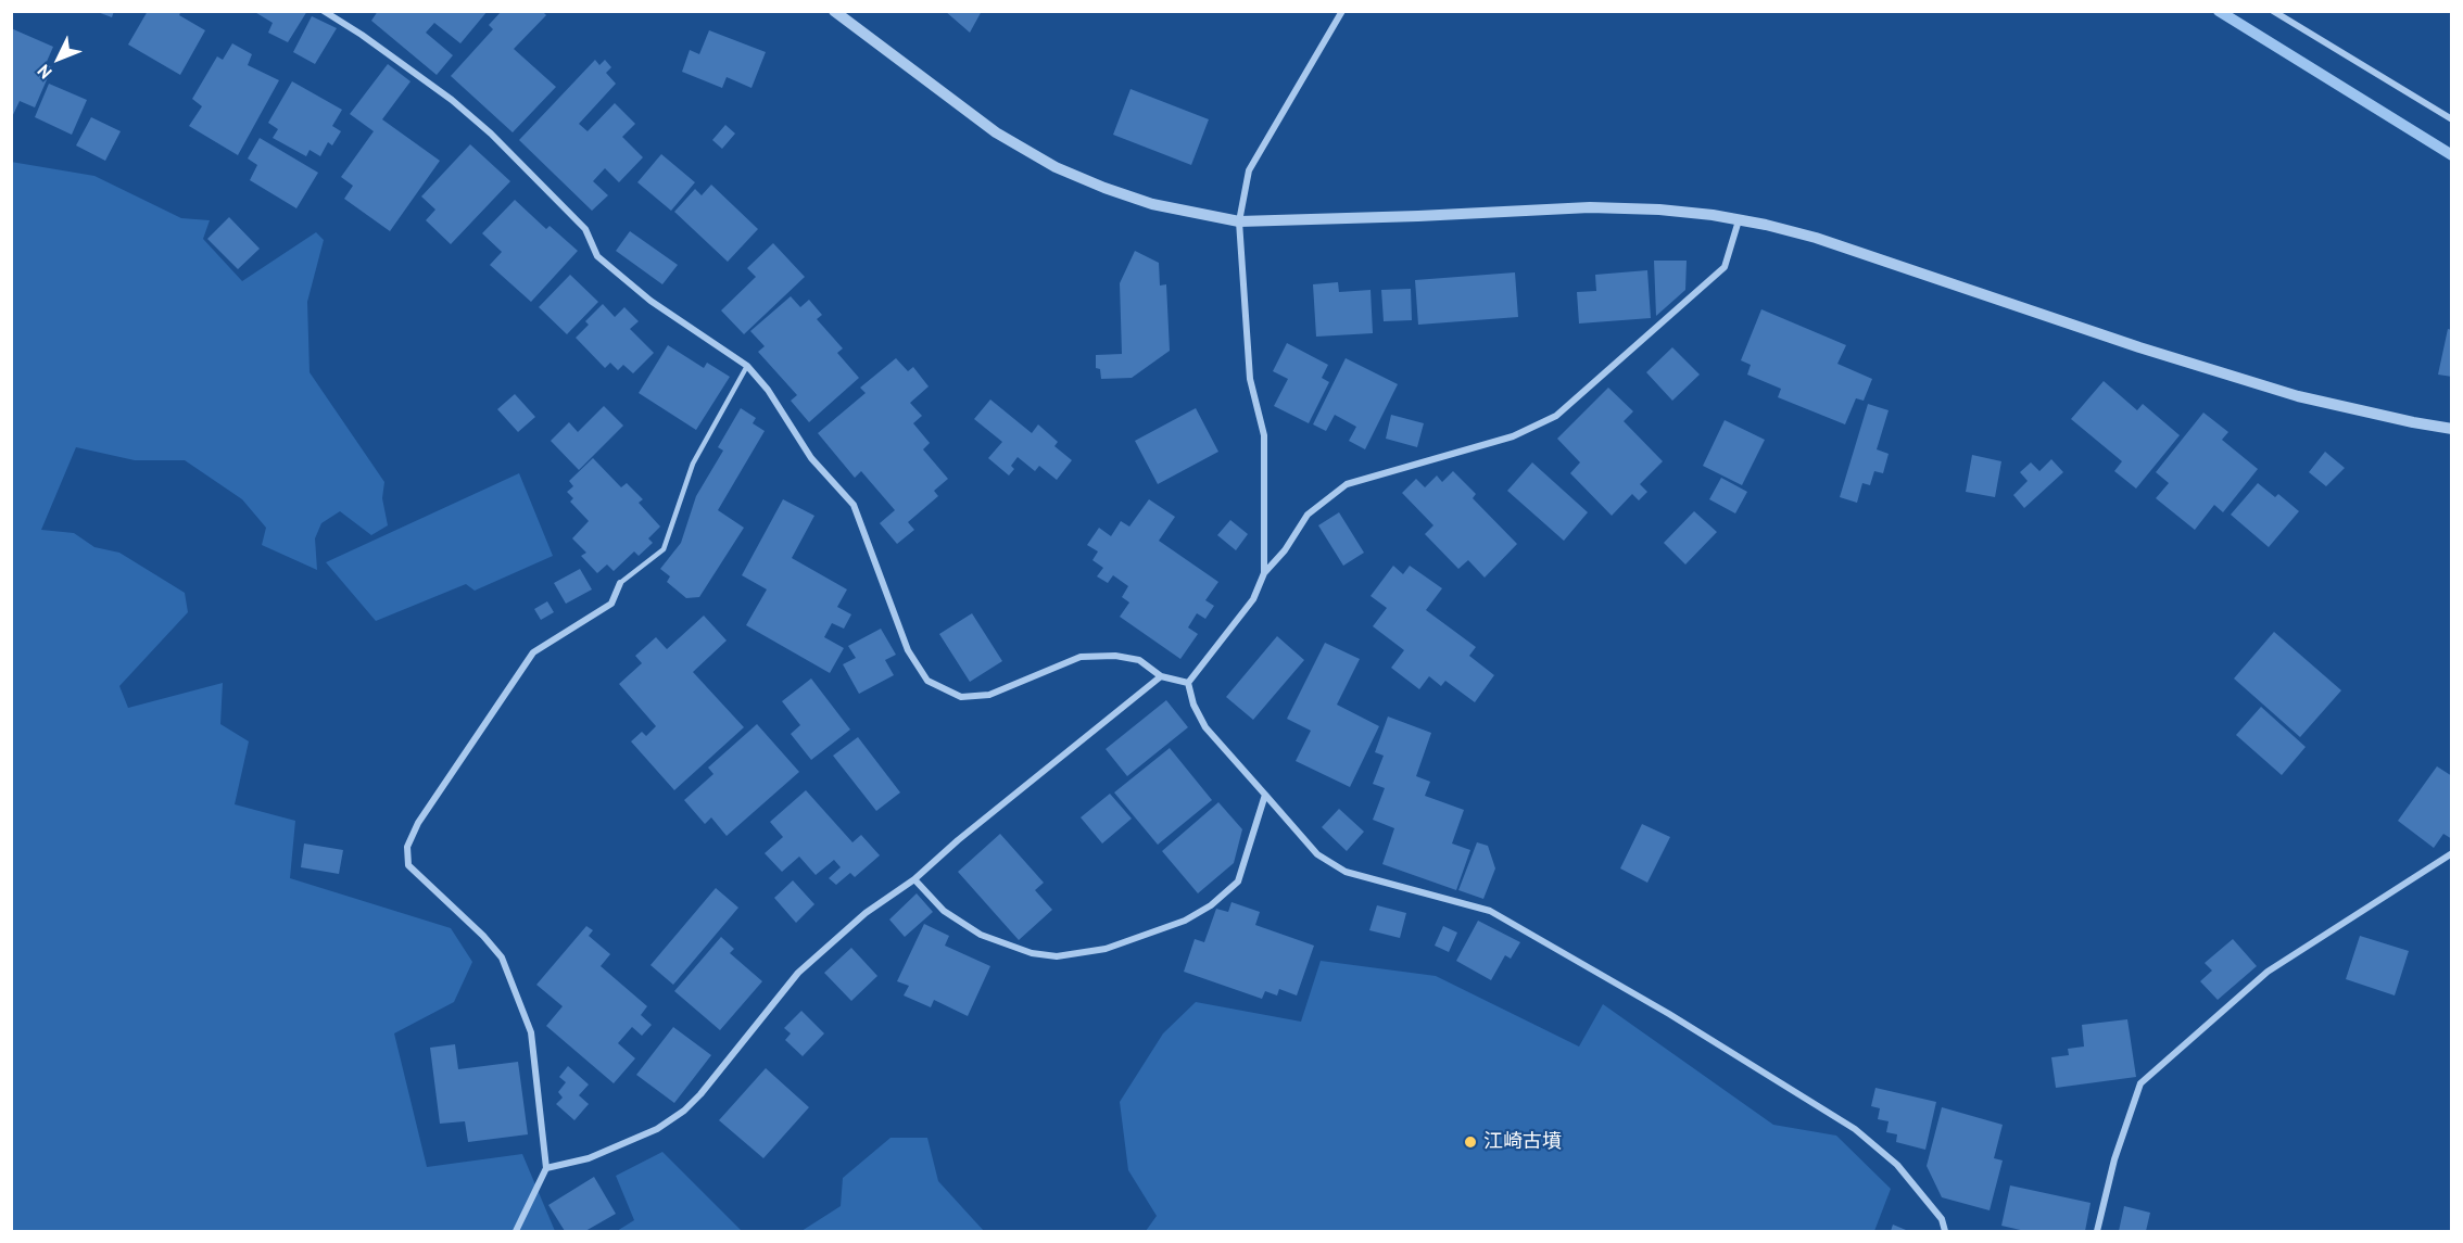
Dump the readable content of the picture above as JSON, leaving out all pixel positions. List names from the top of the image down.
{
  "places": ["江崎古墳"],
  "north": "bottom left"
}
